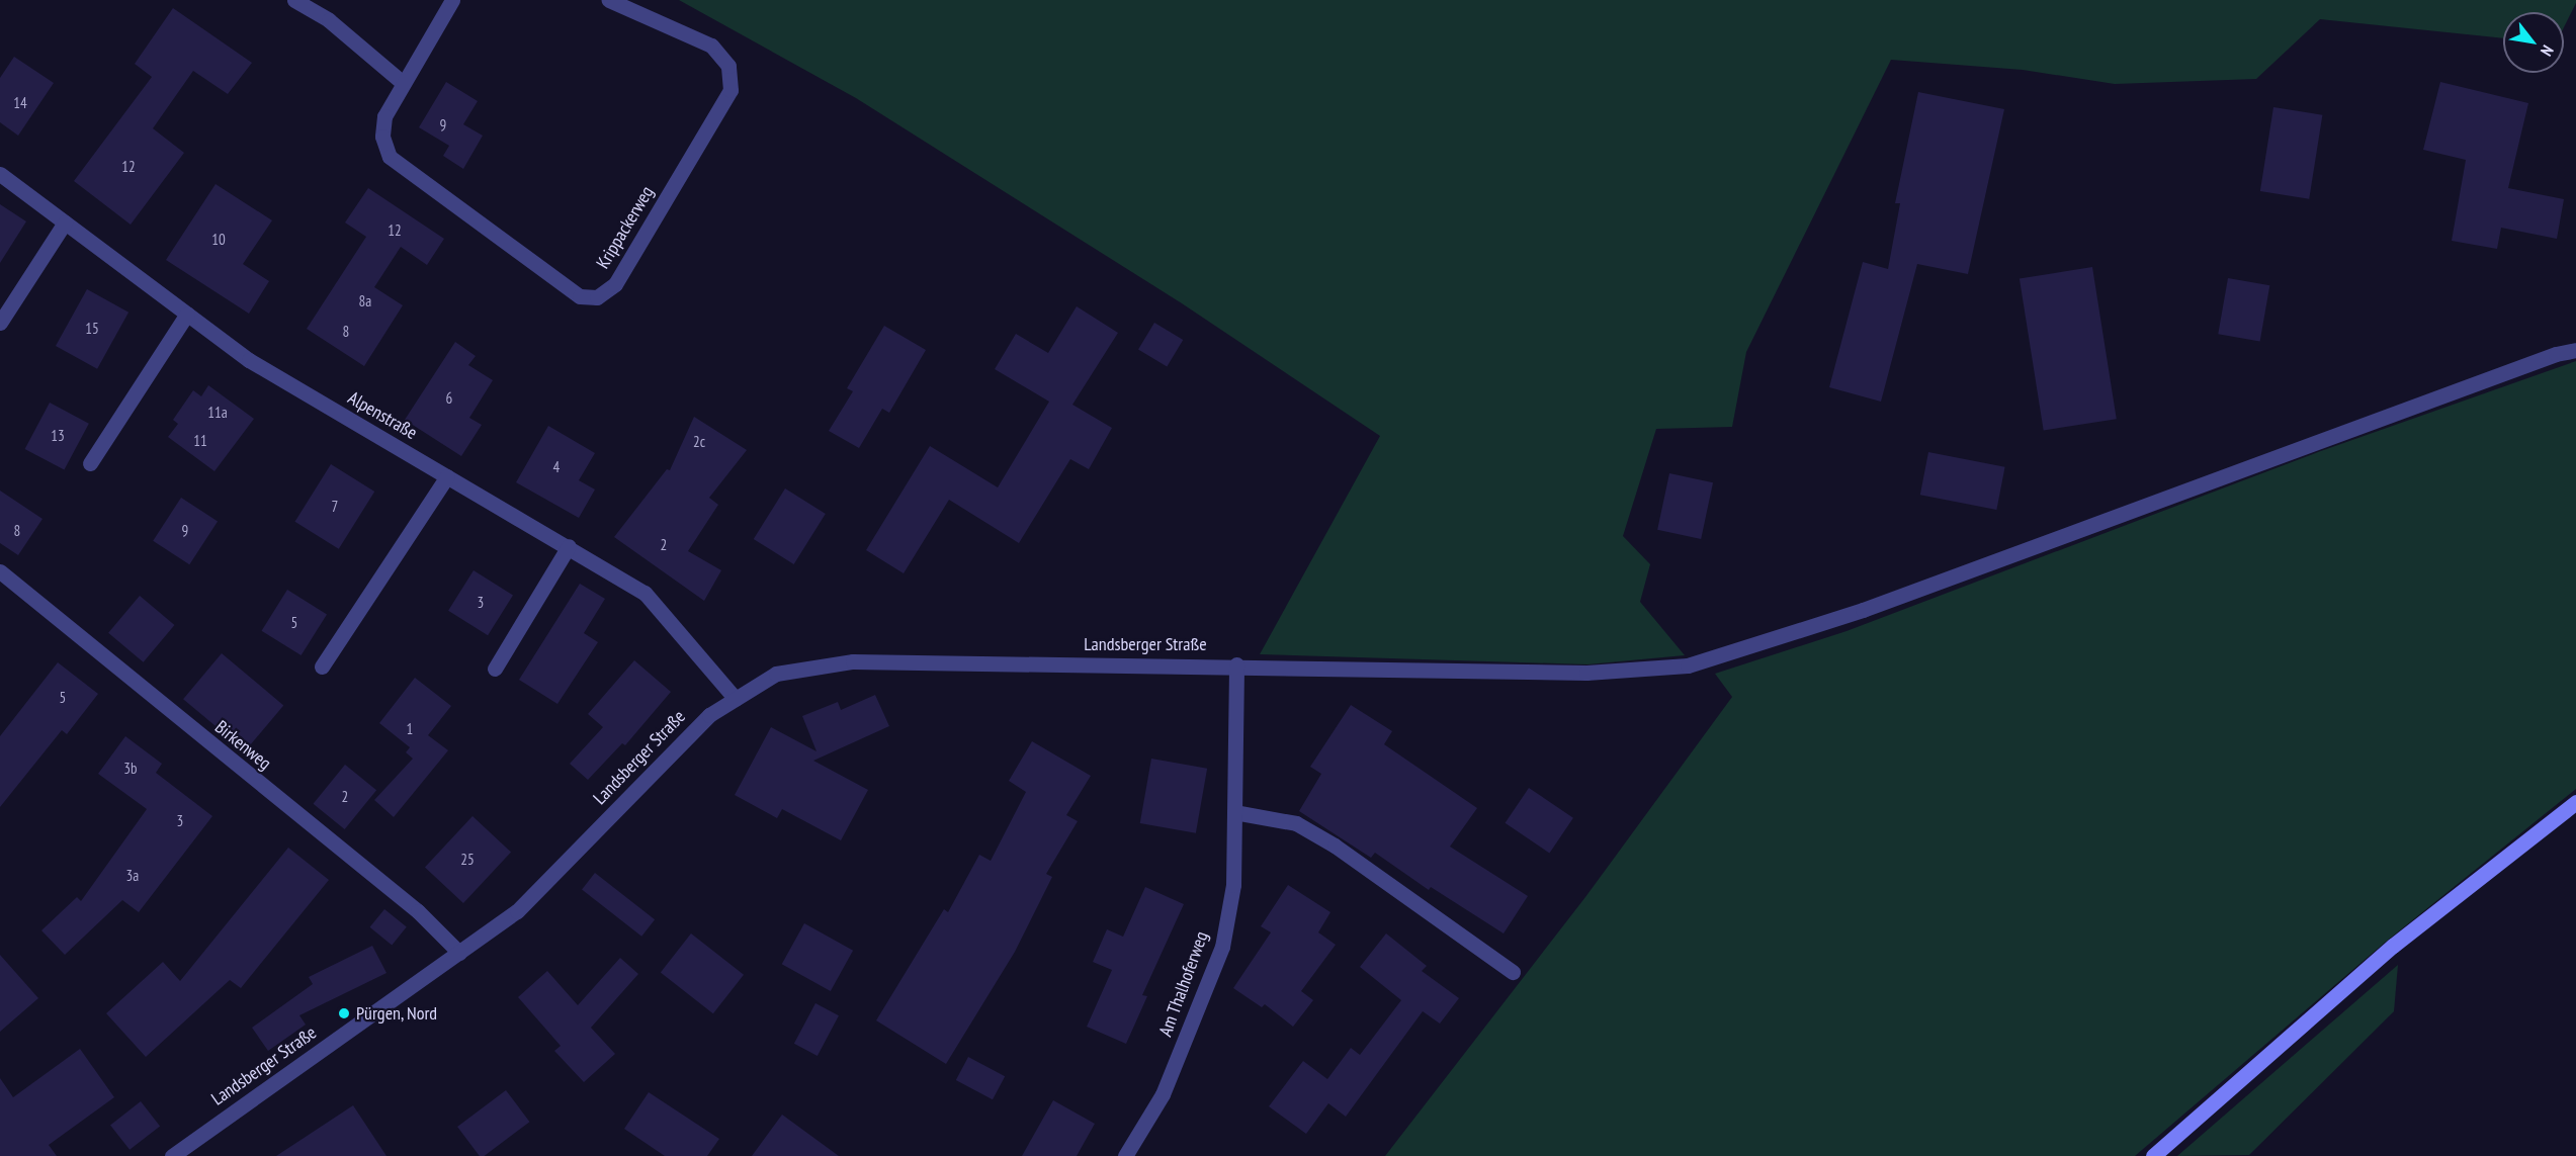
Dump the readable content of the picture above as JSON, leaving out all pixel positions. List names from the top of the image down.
{
  "streets": {
    "street": [
      "Krippackerweg",
      "Alpenstraße",
      "Landsberger Straße",
      "Birkenweg",
      "Am Thalhoferweg"
    ]
  },
  "crossings": [
    ["Alpenstraße", "Landsberger Straße"],
    ["Landsberger Straße", "Birkenweg"],
    ["Landsberger Straße", "Am Thalhoferweg"]
  ],
  "places": ["Pürgen, Nord"],
  "house_numbers": [
    "14",
    "9",
    "12",
    "12",
    "10",
    "8a",
    "15",
    "8",
    "6",
    "11a",
    "13",
    "11",
    "2c",
    "4",
    "7",
    "8",
    "9",
    "2",
    "3",
    "5",
    "5",
    "1",
    "3b",
    "2",
    "3",
    "25",
    "3a"
  ],
  "north": "bottom right"
}
